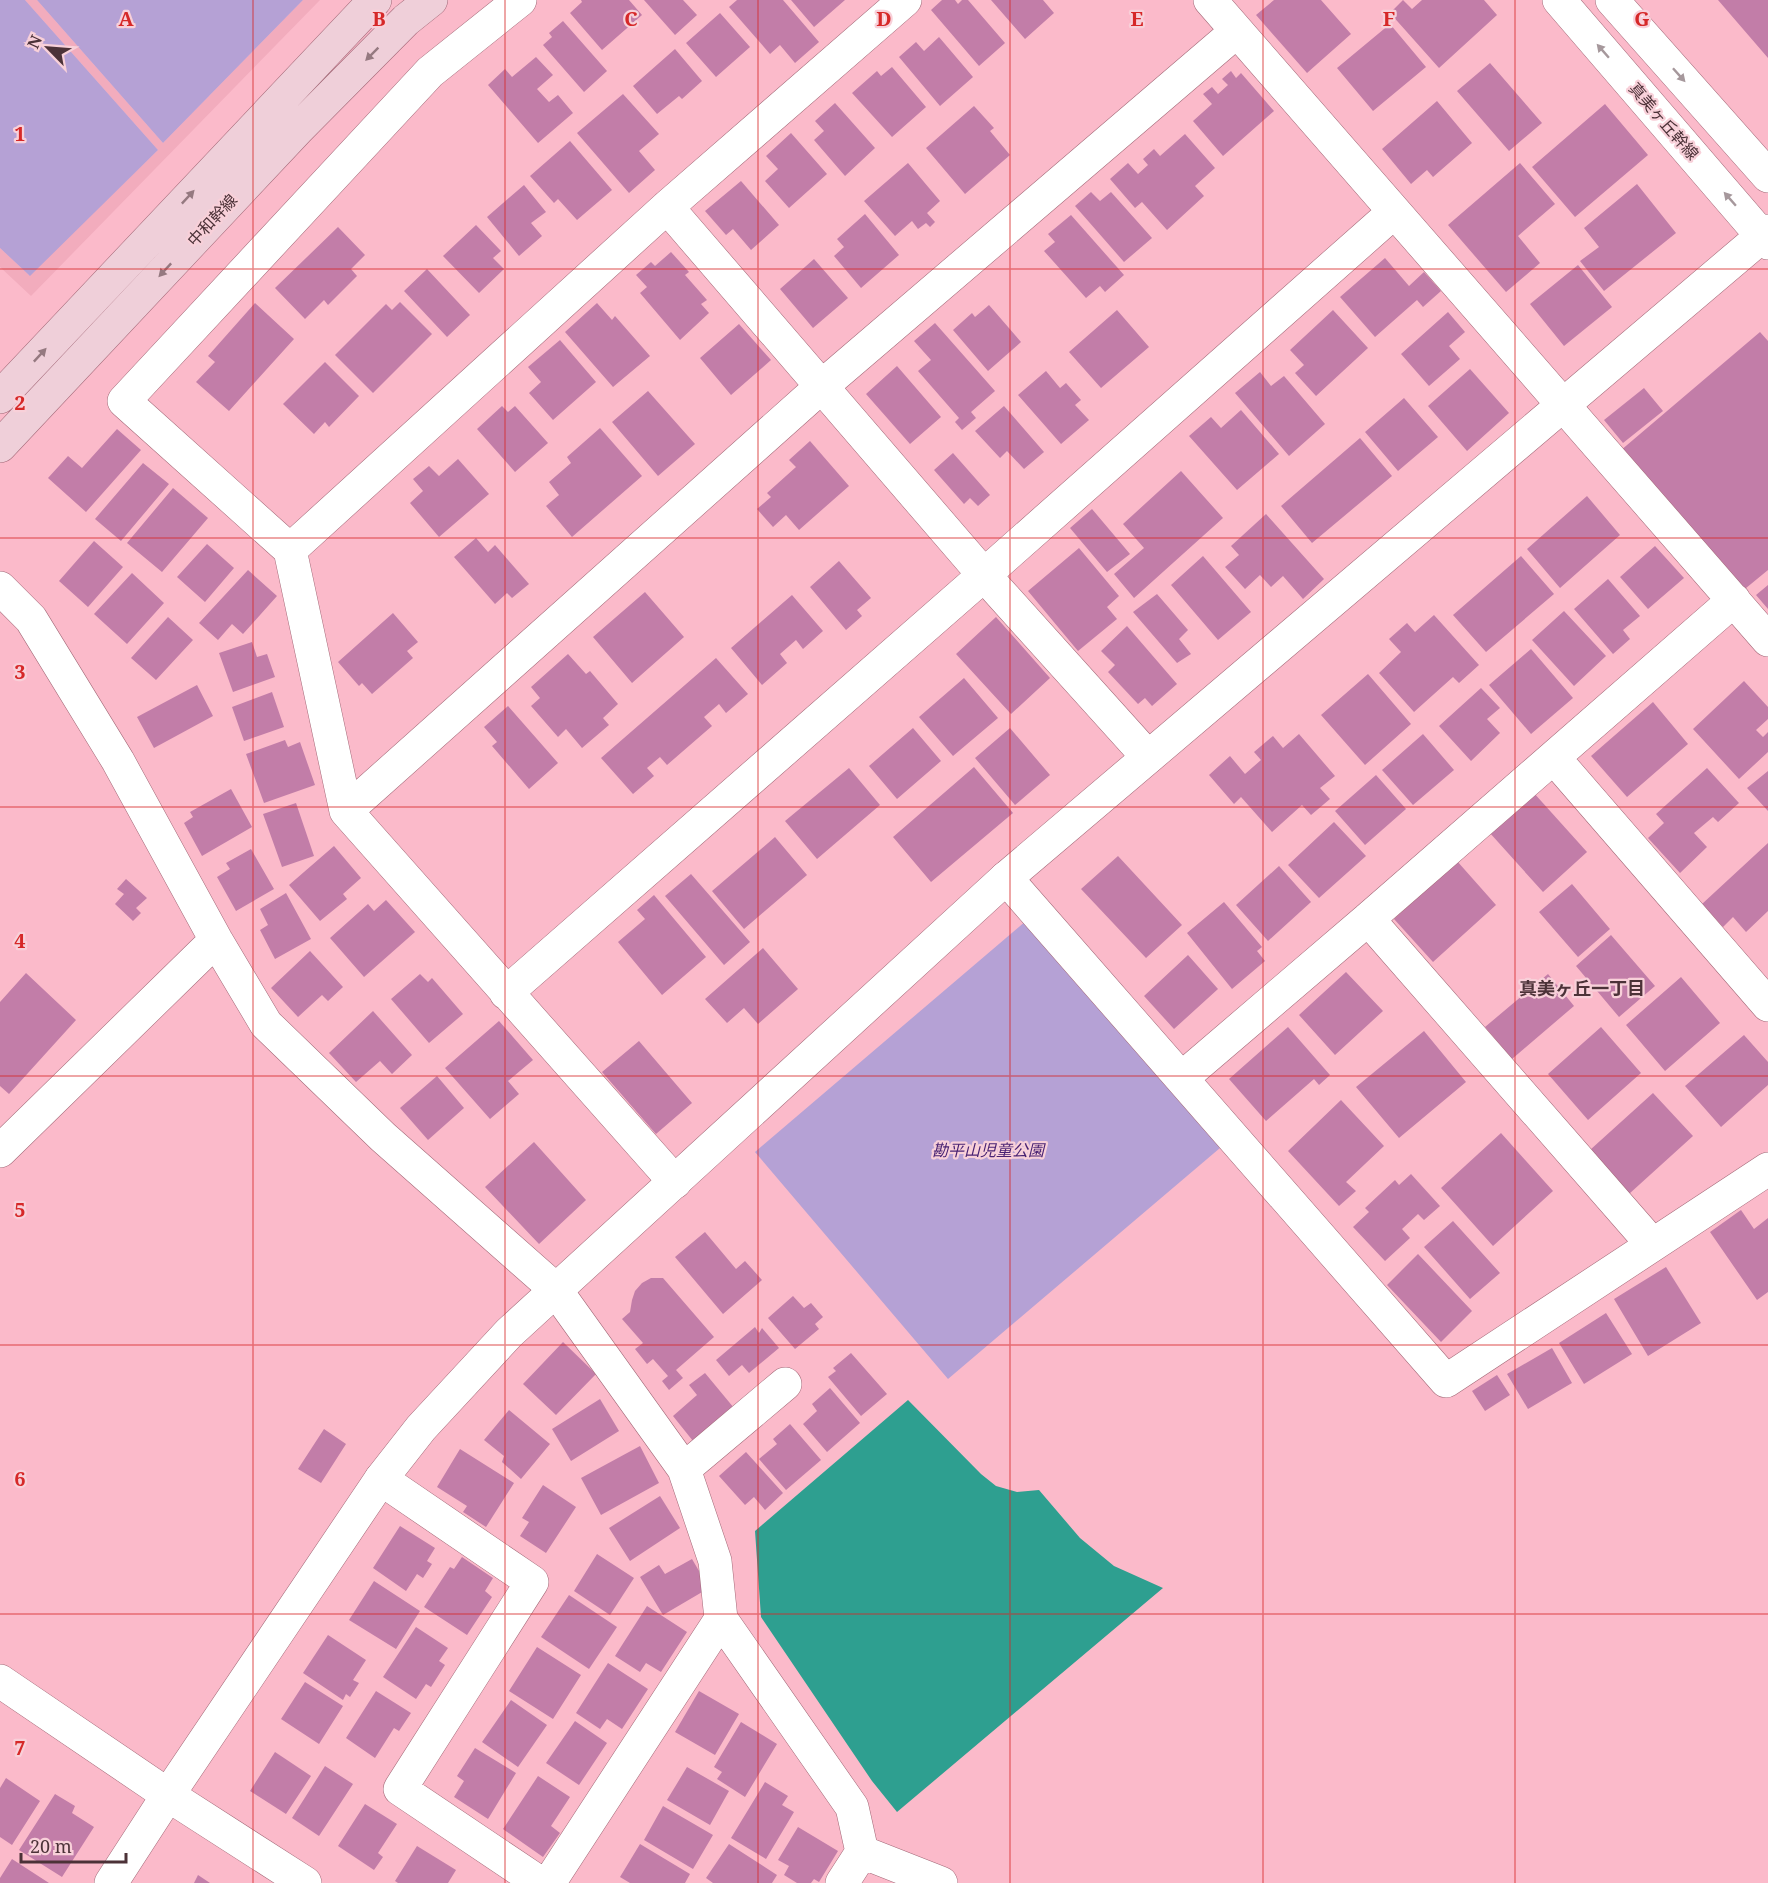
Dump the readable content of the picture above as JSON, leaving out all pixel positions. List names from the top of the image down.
{
  "streets": {
    "main road": ["中和幹線"],
    "street": ["真美ヶ丘幹線"]
  },
  "districts": ["真美ヶ丘一丁目"],
  "parks": ["勘平山児童公園"],
  "scale_bar": "20 m",
  "north": "top left",
  "grid": {
    "columns": [
      "A",
      "B",
      "C",
      "D",
      "E",
      "F",
      "G"
    ],
    "rows": [
      "1",
      "2",
      "3",
      "4",
      "5",
      "6",
      "7"
    ]
  }
}
